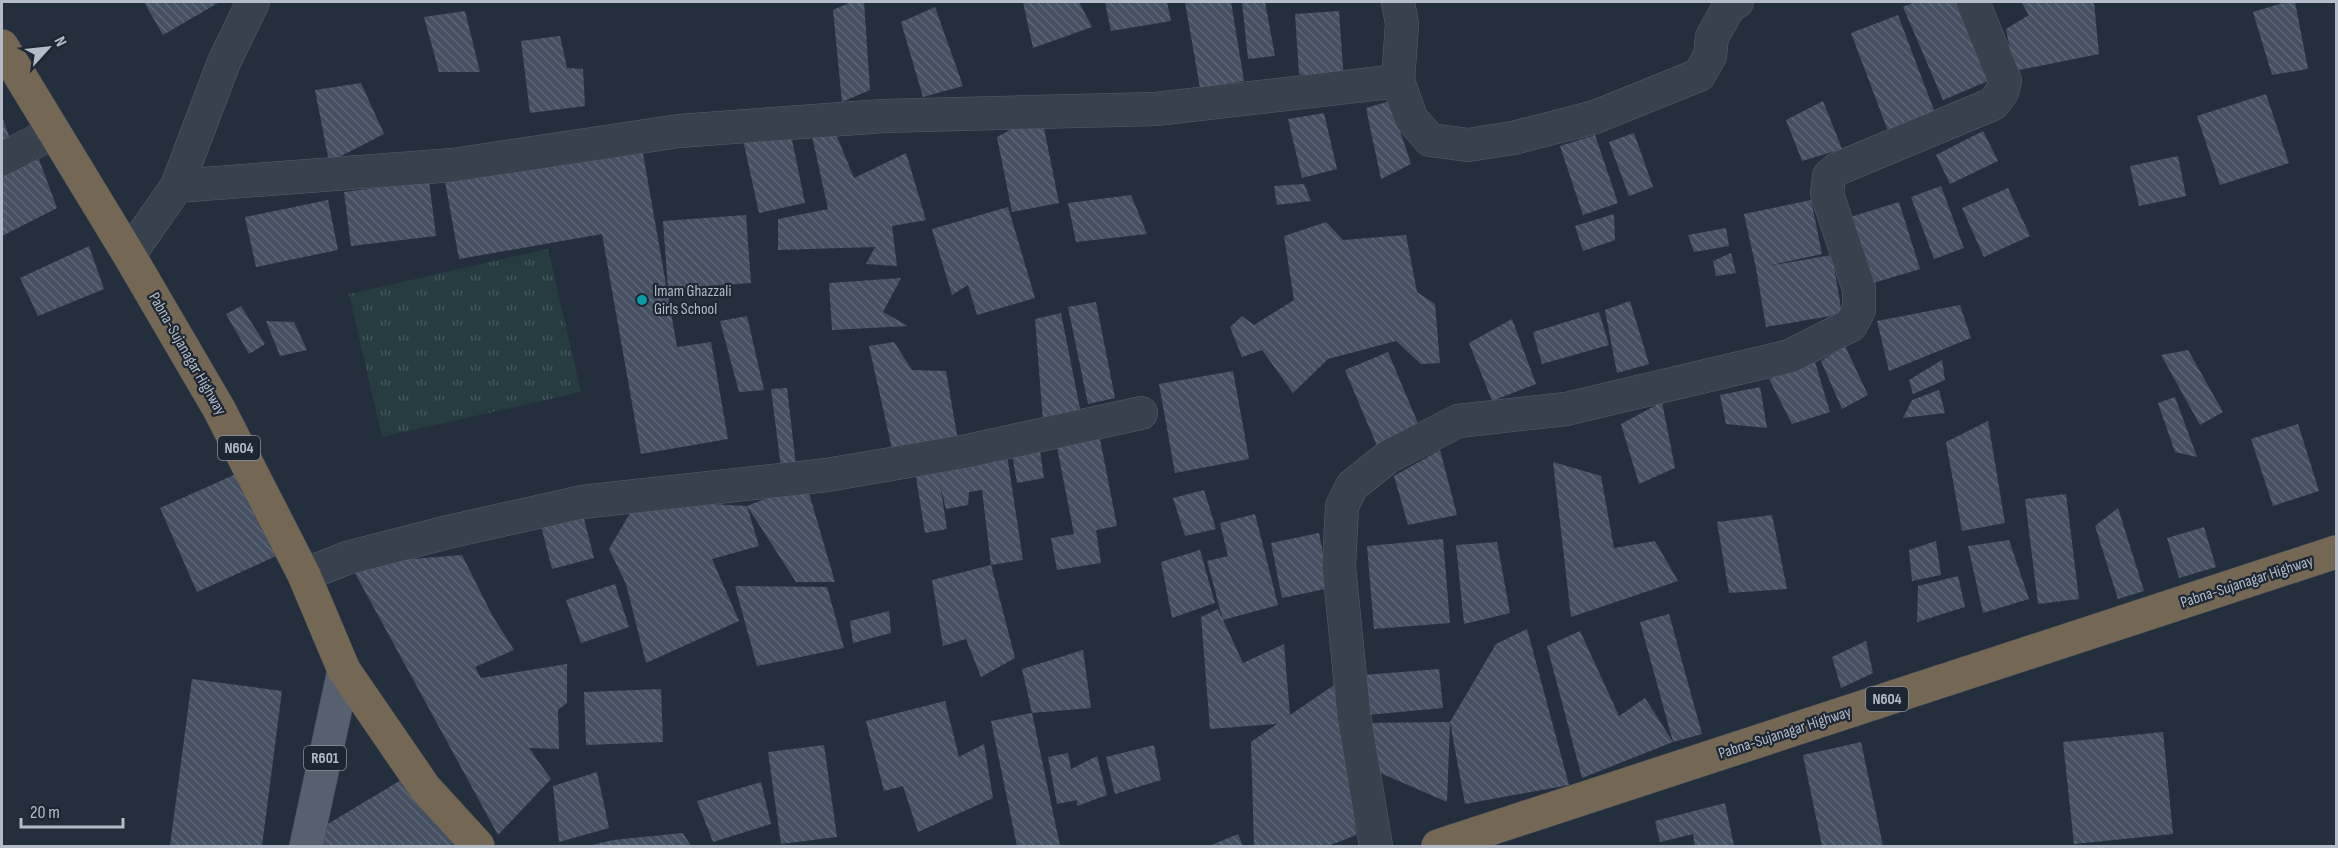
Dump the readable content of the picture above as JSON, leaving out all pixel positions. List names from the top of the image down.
{
  "streets": {
    "highway": ["Pabna-Sujanagar Highway", "N604"],
    "main road": ["R601"]
  },
  "crossings": [
    ["Pabna-Sujanagar Highway", "R601"]
  ],
  "places": ["Imam Ghazzali Girls School"],
  "scale_bar": "20 m",
  "north": "top right"
}
